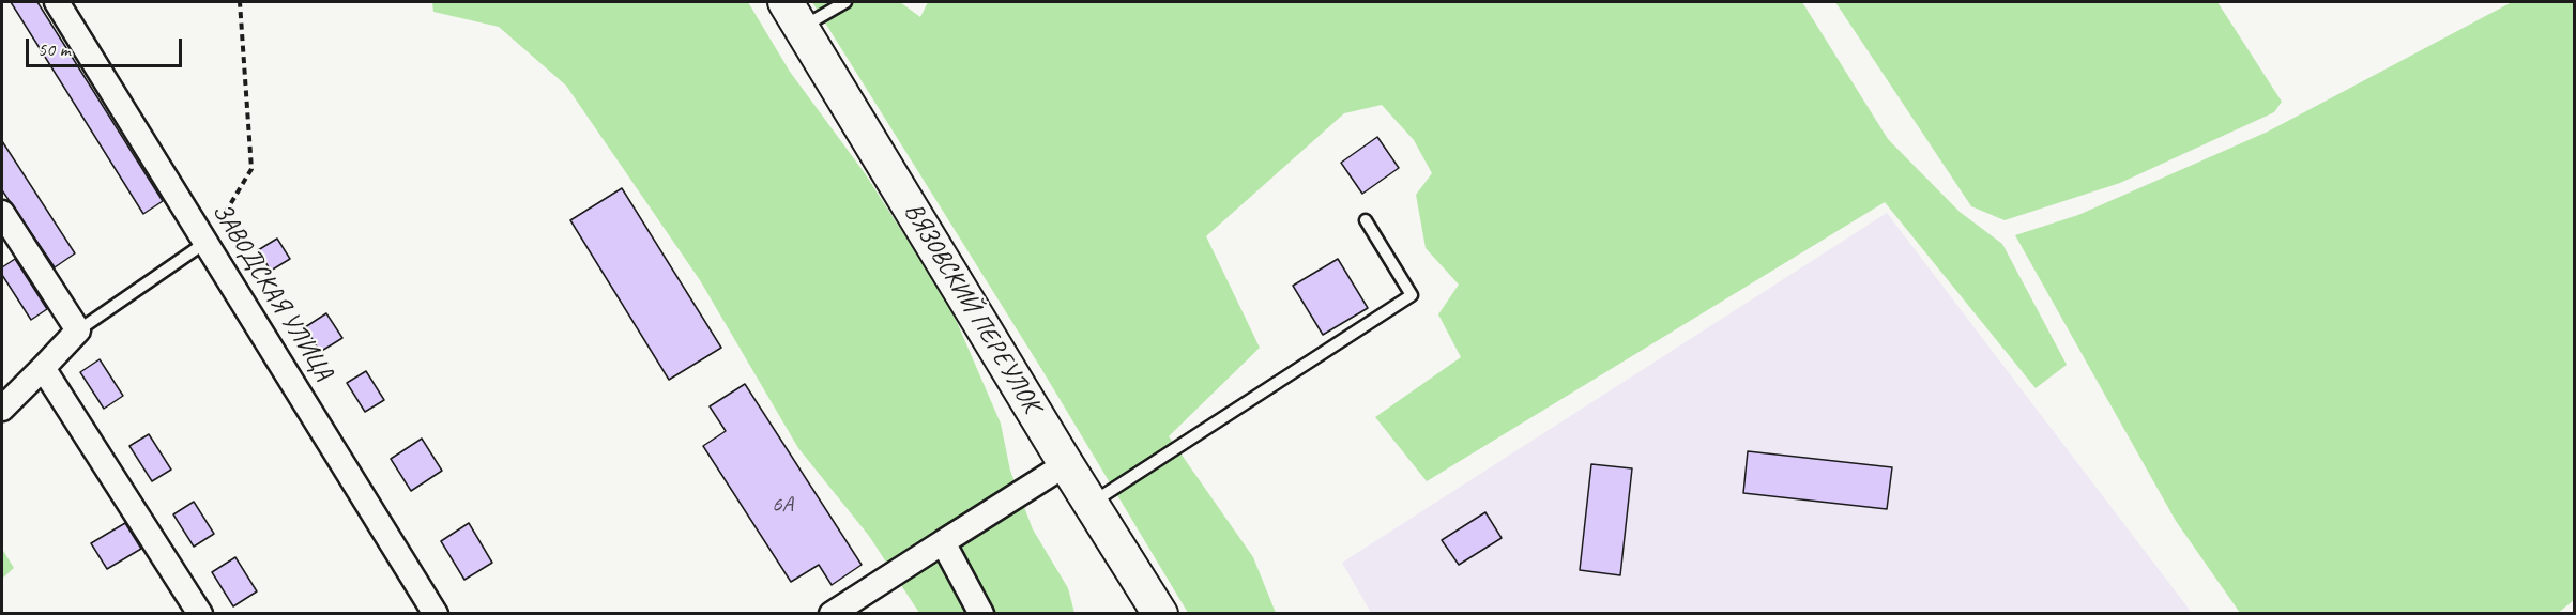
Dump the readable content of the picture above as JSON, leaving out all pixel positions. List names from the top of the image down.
{
  "streets": {
    "street": ["ЗАВОДСКАЯ УЛИЦА", "ВЯЗОВСКИЙ ПЕРЕУЛОК"]
  },
  "house_numbers": ["6А"],
  "scale_bar": "50 m"
}
